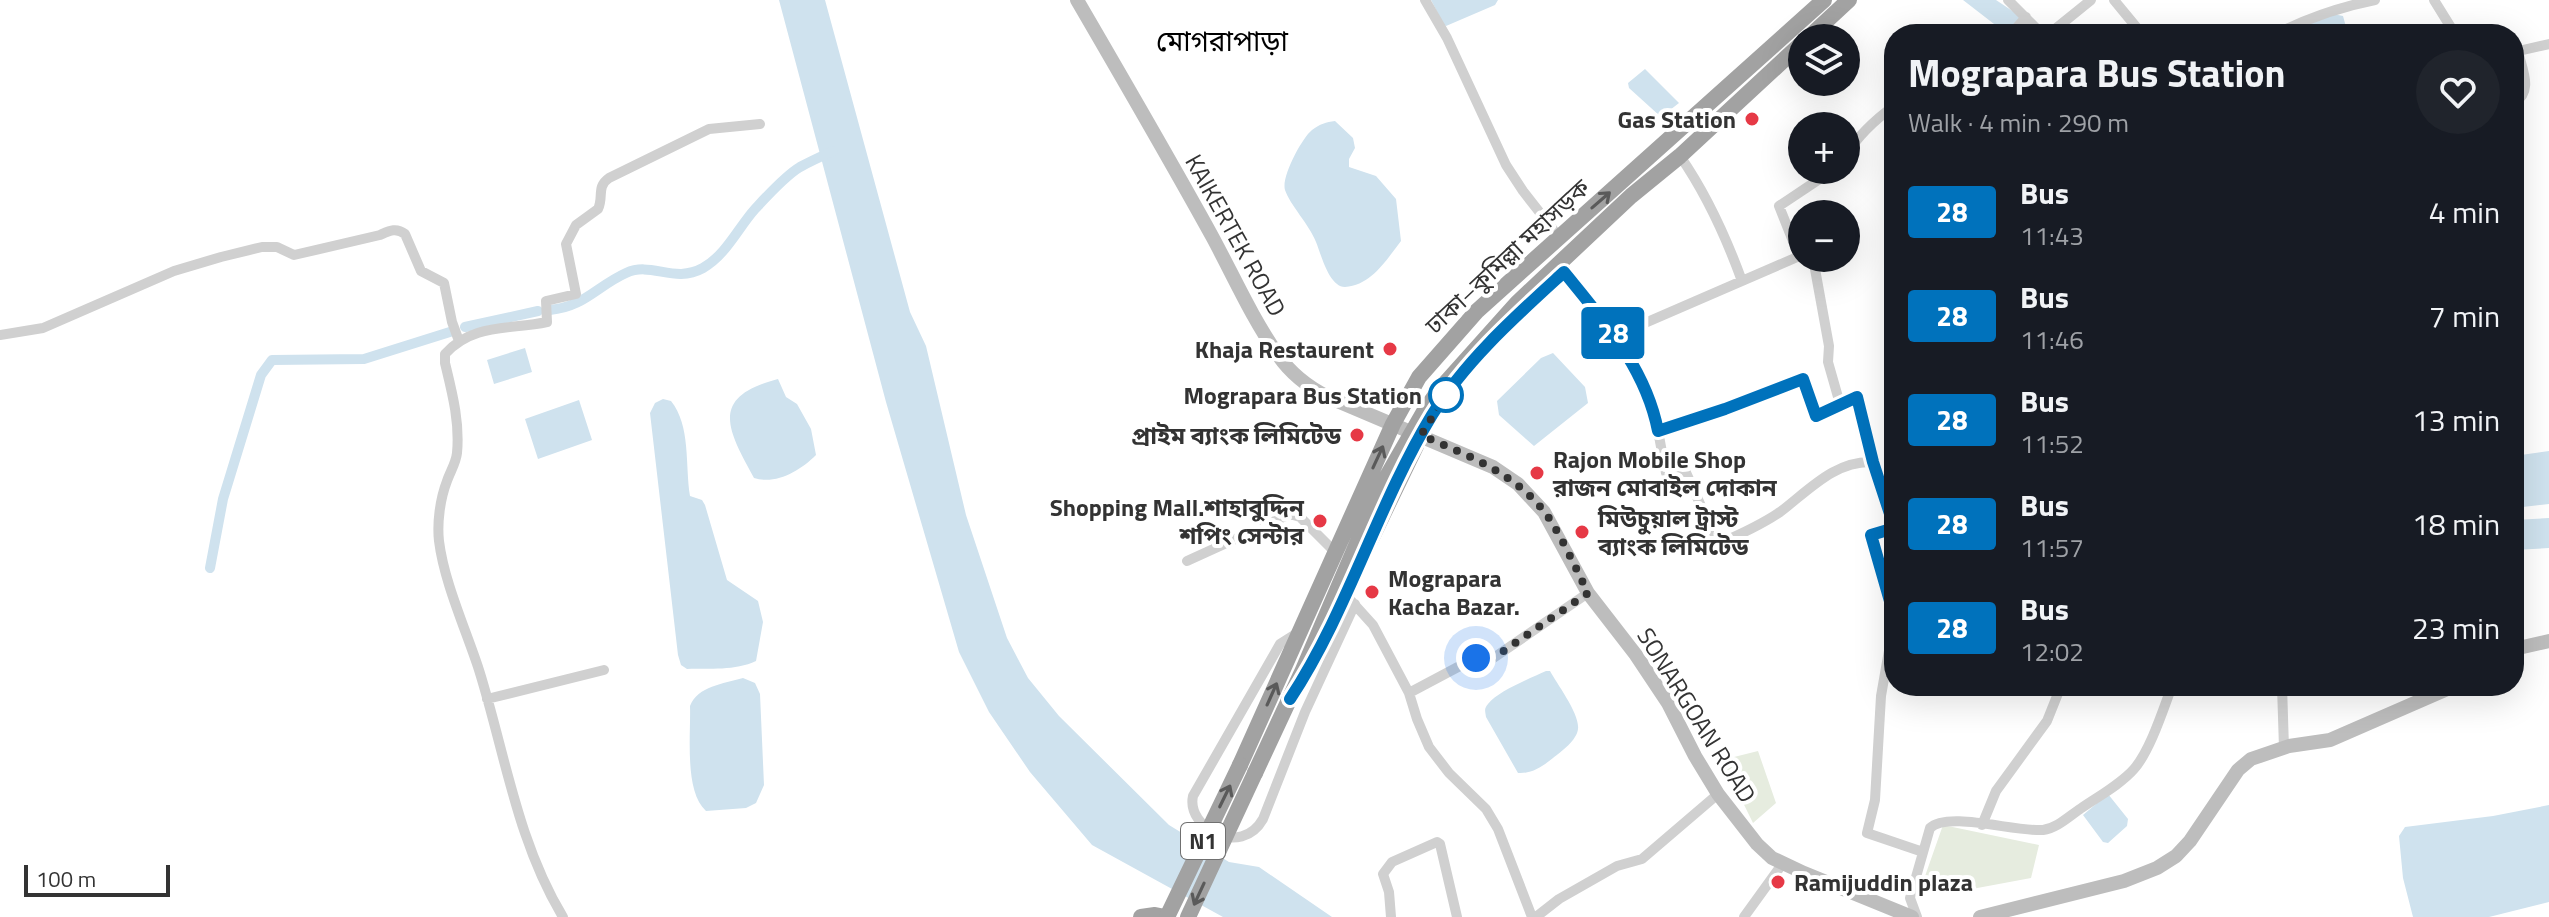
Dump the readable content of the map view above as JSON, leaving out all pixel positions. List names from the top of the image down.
{
  "streets": {
    "highway": ["ঢাকা–কুমিল্লা মহাসড়ক", "N1"],
    "main road": ["KAIKERTEK ROAD", "SONARGOAN ROAD"]
  },
  "crossings": [
    ["KAIKERTEK ROAD", "ঢাকা–কুমিল্লা মহাসড়ক"],
    ["KAIKERTEK ROAD", "SONARGOAN ROAD"],
    ["ঢাকা–কুমিল্লা মহাসড়ক", "SONARGOAN ROAD"]
  ],
  "districts": ["মোগরাপাড়া"],
  "places": [
    "Gas Station",
    "Khaja Restaurent",
    "Mograpara Bus Station",
    "প্রাইম ব্যাংক লিমিটেড",
    "Rajon Mobile Shop রাজন মোবাইল দোকান",
    "Shopping Mall.শাহাবুদ্দিন শপিং সেন্টার",
    "মিউচুয়াল ট্রাস্ট ব্যাংক লিমিটেড",
    "Mograpara Kacha Bazar.",
    "Ramijuddin plaza"
  ],
  "lines": ["bus line 28"],
  "scale_bar": "100 m",
  "page": {
    "on_map": "28",
    "map_buttons": ["+", "−"],
    "heading": ["Mograpara Bus Station", "Walk · 4 min · 290 m"],
    "list": [
      {
        "mark": "28",
        "name": "Bus",
        "note": "11:43",
        "value": "4 min"
      },
      {
        "mark": "28",
        "name": "Bus",
        "note": "11:46",
        "value": "7 min"
      },
      {
        "mark": "28",
        "name": "Bus",
        "note": "11:52",
        "value": "13 min"
      },
      {
        "mark": "28",
        "name": "Bus",
        "note": "11:57",
        "value": "18 min"
      },
      {
        "mark": "28",
        "name": "Bus",
        "note": "12:02",
        "value": "23 min"
      }
    ],
    "scale": "100 m"
  }
}
